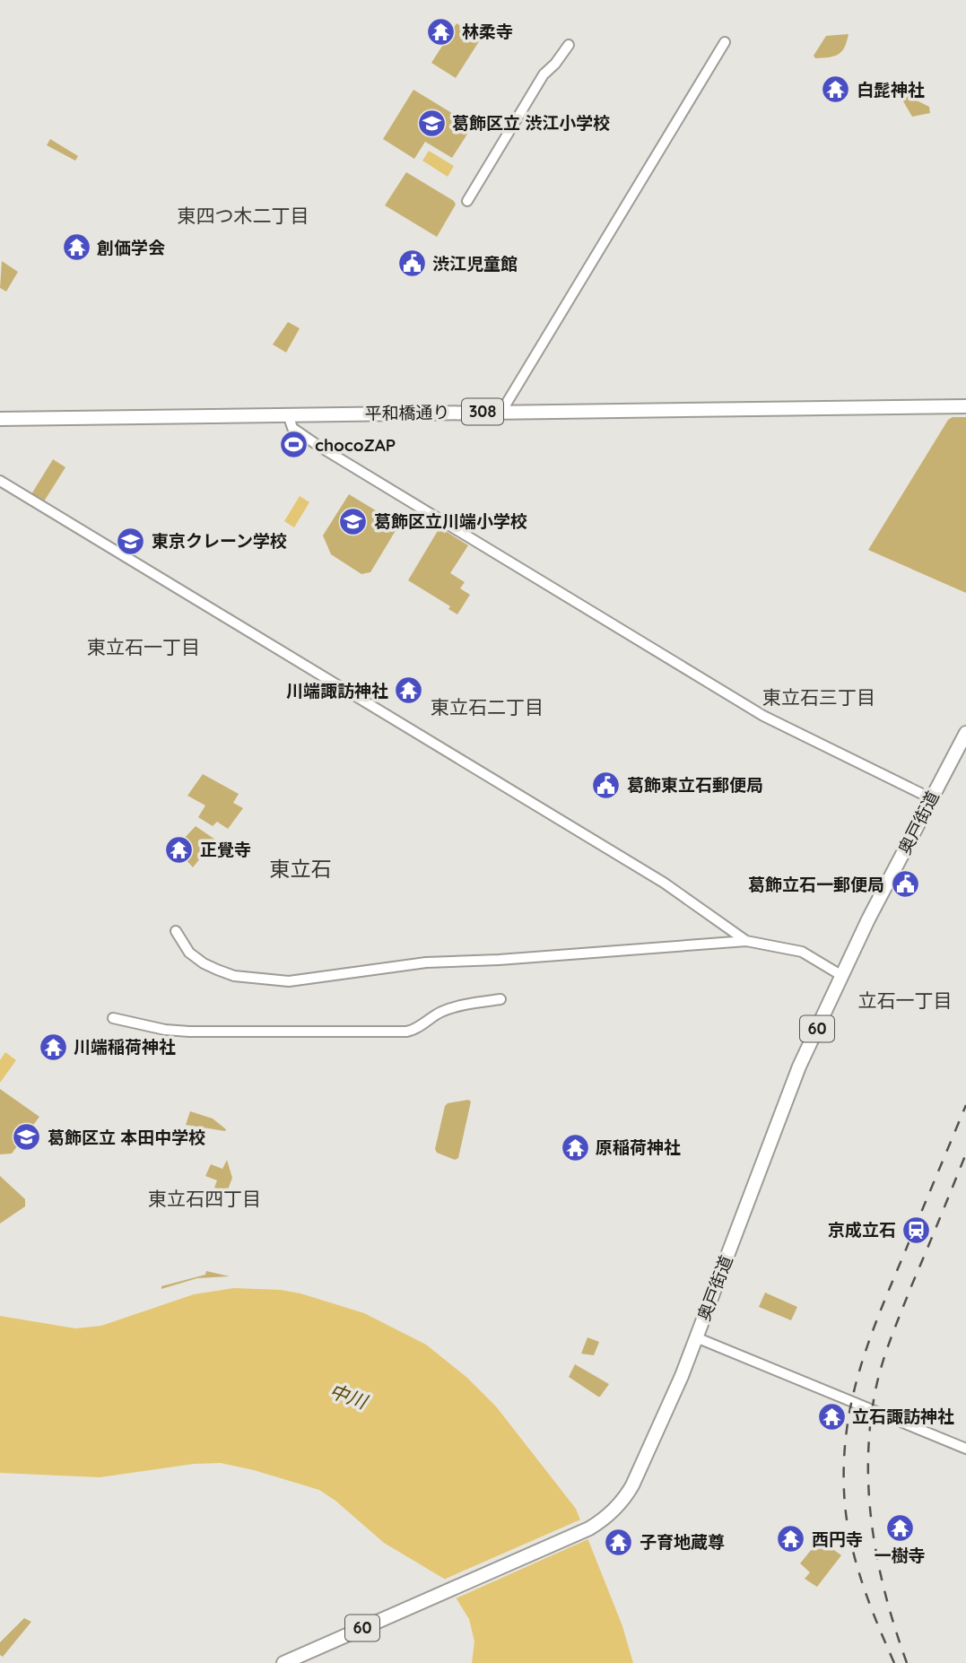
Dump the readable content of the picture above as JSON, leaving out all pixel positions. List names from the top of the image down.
{
  "streets": {
    "main road": [
      "308",
      "平和橋通り",
      "奥戸街道",
      "60"
    ]
  },
  "districts": [
    "東四つ木二丁目",
    "東立石一丁目",
    "東立石三丁目",
    "東立石二丁目",
    "東立石",
    "立石一丁目",
    "東立石四丁目"
  ],
  "water": ["中川"],
  "places": {
    "temple": [
      "林柔寺",
      "白髭神社",
      "創価学会",
      "川端諏訪神社",
      "正覺寺",
      "川端稲荷神社",
      "原稲荷神社",
      "立石諏訪神社",
      "一樹寺",
      "西円寺",
      "子育地蔵尊"
    ],
    "school or university": [
      "葛飾区立 渋江小学校",
      "葛飾区立川端小学校",
      "東京クレーン学校",
      "葛飾区立 本田中学校"
    ],
    "public building": ["渋江児童館", "葛飾東立石郵便局", "葛飾立石一郵便局"],
    "sports": ["chocoZAP"],
    "station": ["京成立石"]
  }
}
